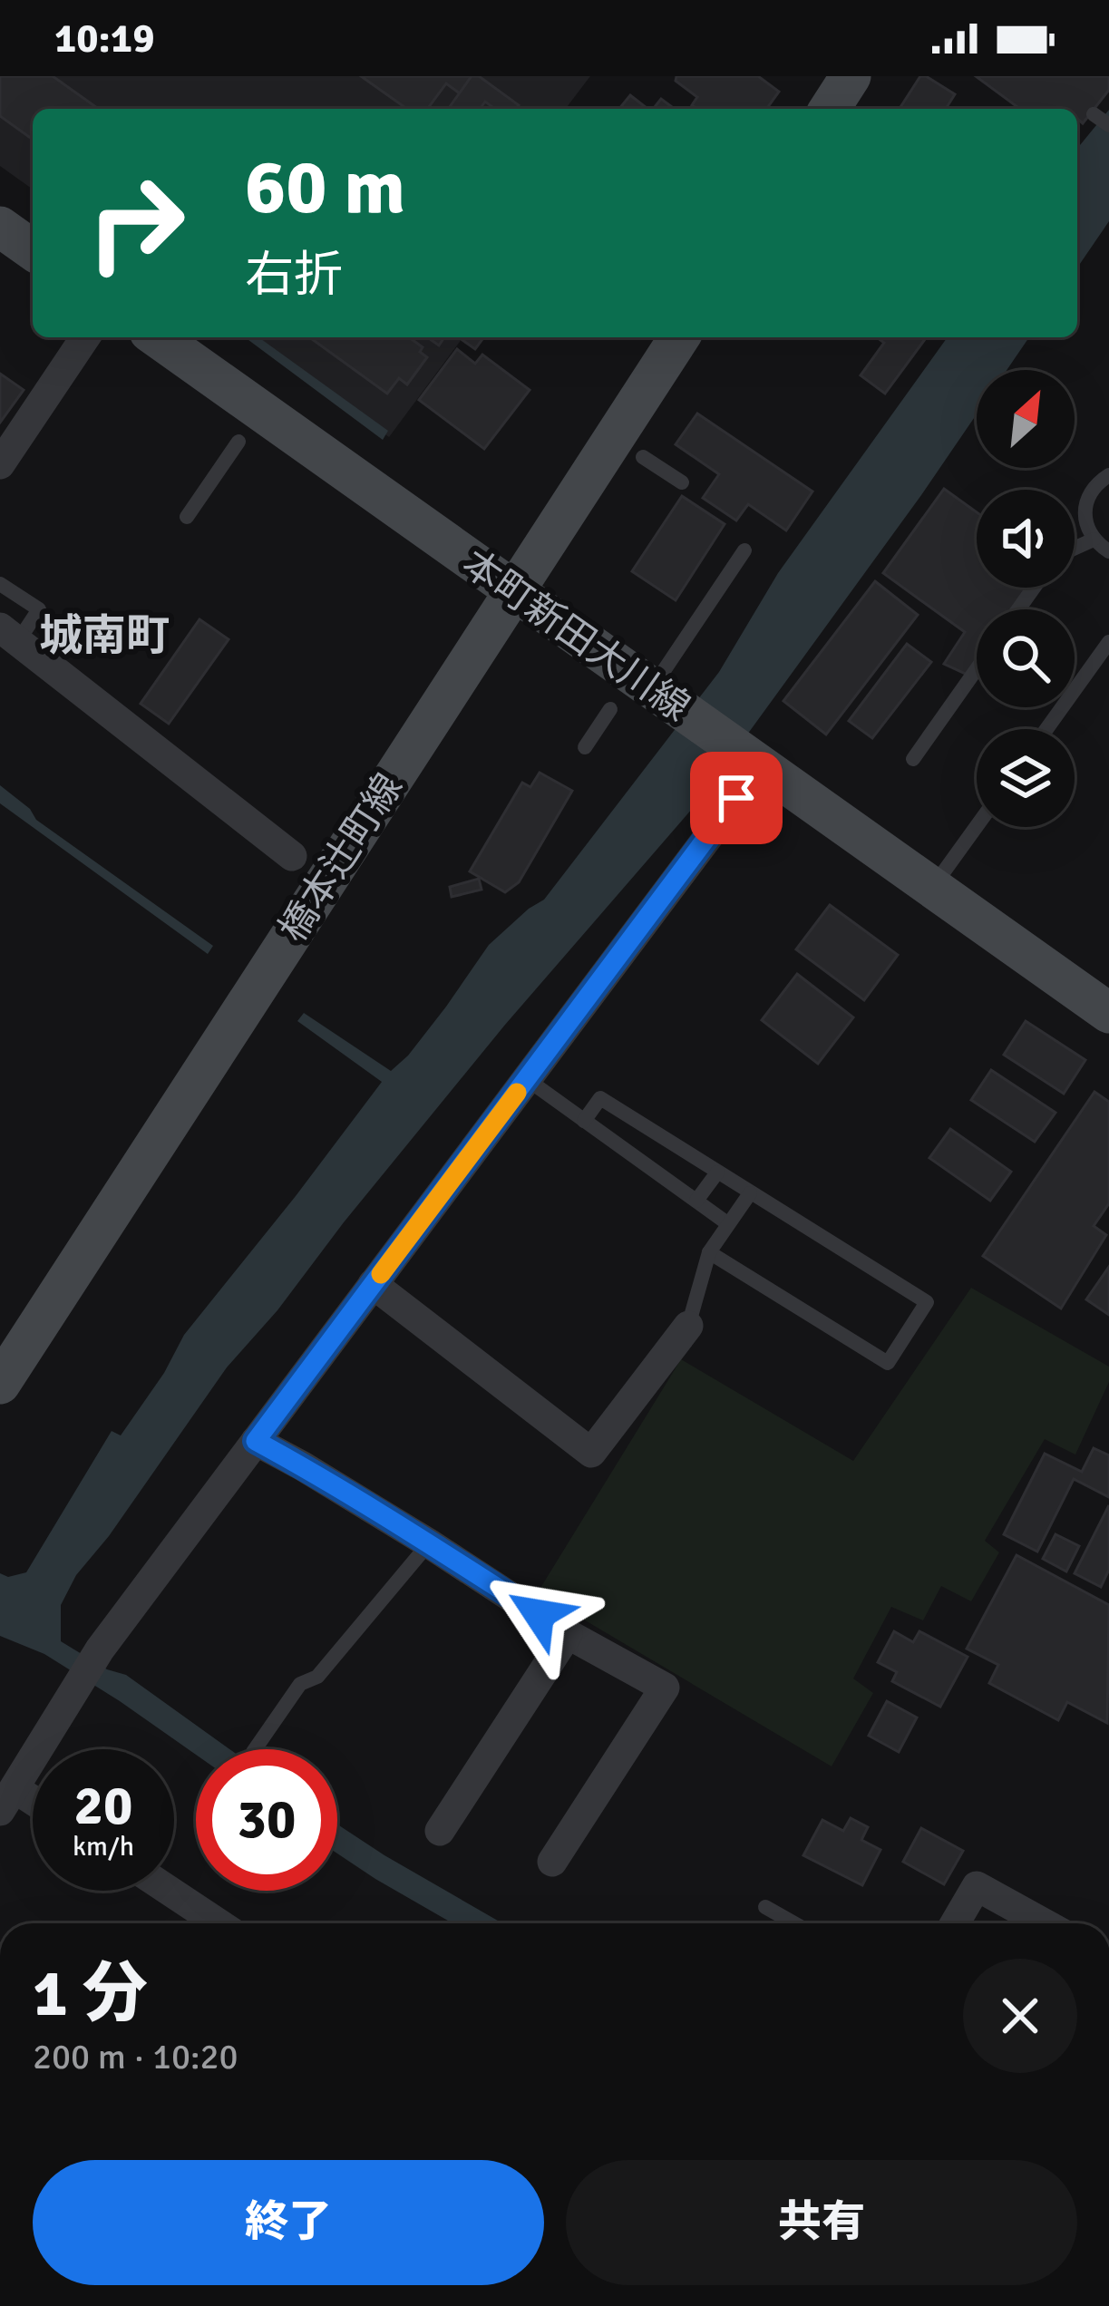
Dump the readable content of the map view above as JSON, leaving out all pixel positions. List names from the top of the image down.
{
  "streets": {
    "main road": ["本町新田大川線", "橋本辻町線"]
  },
  "crossings": [
    ["本町新田大川線", "橋本辻町線"]
  ],
  "districts": ["城南町"],
  "north": "top right",
  "page": {
    "status": "10:19",
    "turn": ["60 m", "右折"],
    "speed": "20 km/h",
    "limit": "30",
    "heading": ["1 分", "200 m · 10:20"],
    "buttons": ["終了", "共有"]
  }
}
